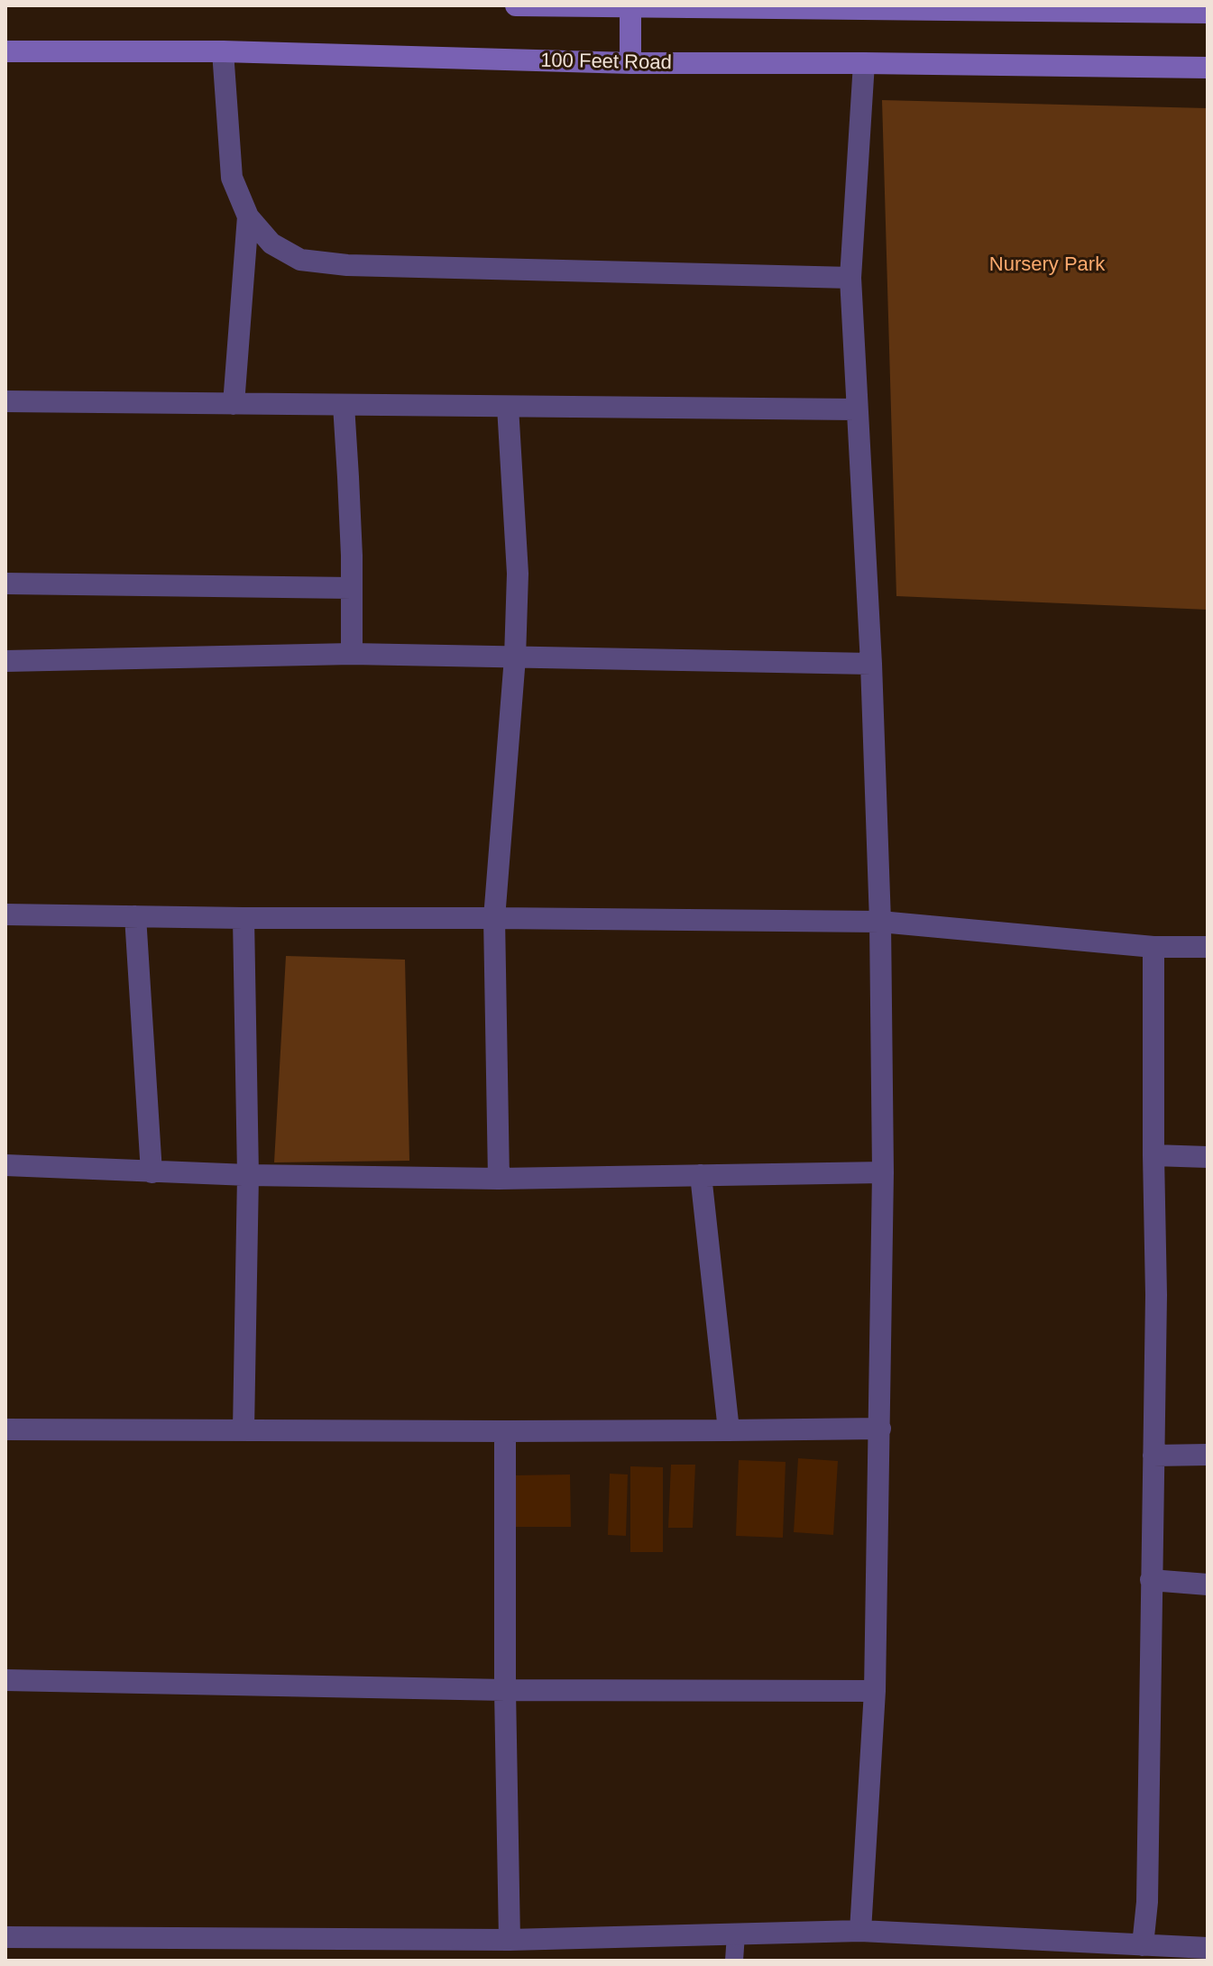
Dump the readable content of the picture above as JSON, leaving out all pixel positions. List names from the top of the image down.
{
  "streets": {
    "main road": ["100 Feet Road"]
  },
  "parks": ["Nursery Park"]
}
